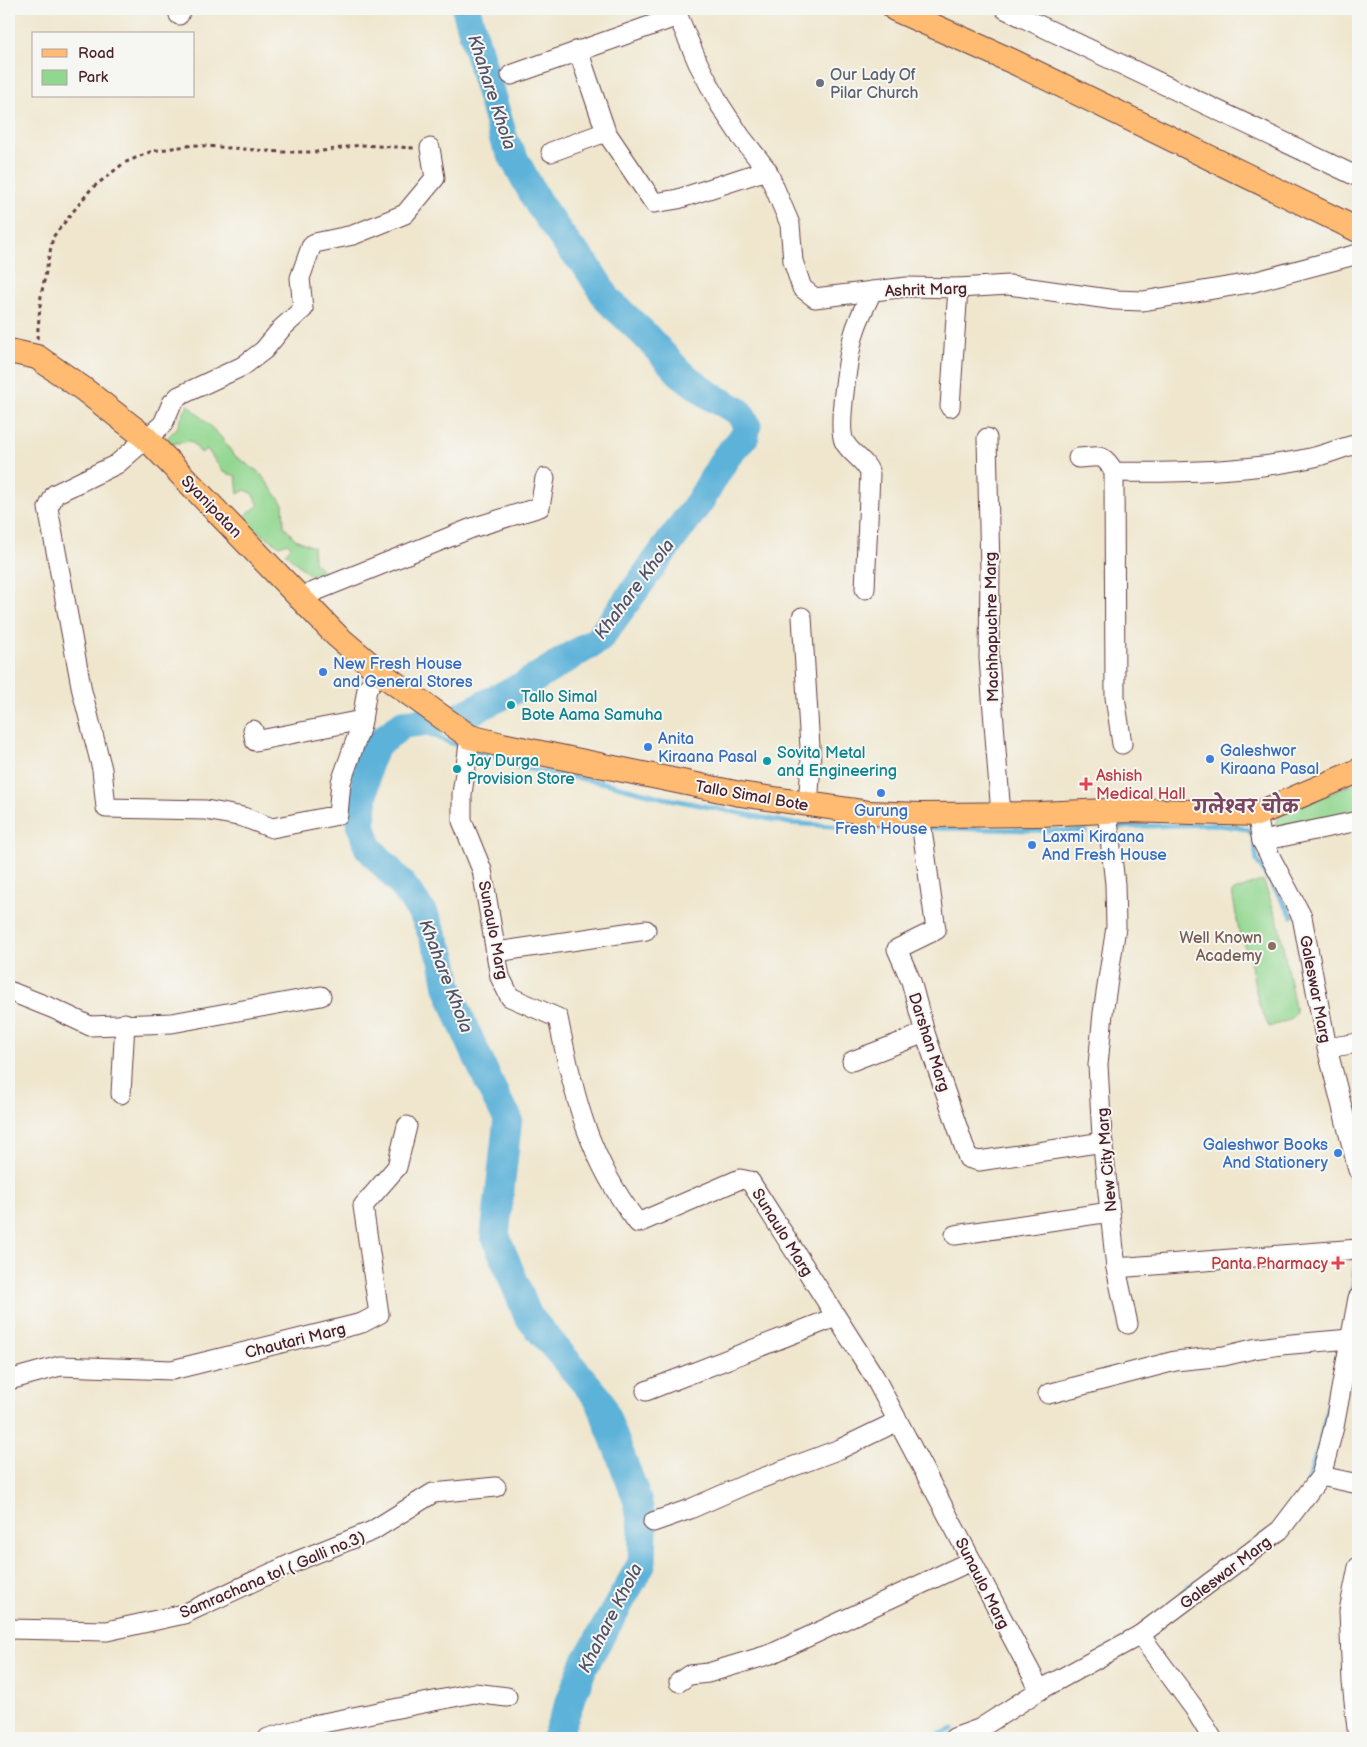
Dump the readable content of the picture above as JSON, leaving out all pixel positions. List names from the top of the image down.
{
  "streets": {
    "main road": ["Syanipatan", "Tallo Simal Bote"],
    "street": [
      "Ashrit Marg",
      "Machhapuchre Marg",
      "Sunaulo Marg",
      "Galeswar Marg",
      "Darshan Marg",
      "New City Marg",
      "Chautari Marg",
      "Samrachana tol ( Galli no.3)"
    ]
  },
  "crossings": [
    ["Syanipatan", "Tallo Simal Bote"],
    ["Machhapuchre Marg", "Tallo Simal Bote"],
    ["Tallo Simal Bote", "Sunaulo Marg"],
    ["Tallo Simal Bote", "Galeswar Marg"],
    ["Tallo Simal Bote", "Darshan Marg"],
    ["Tallo Simal Bote", "New City Marg"],
    ["Sunaulo Marg", "Galeswar Marg"],
    ["Darshan Marg", "New City Marg"]
  ],
  "districts": ["गलेश्वर चोक"],
  "water": ["Khahare Khola"],
  "places": {
    "other": [
      "Our Lady Of Pilar Church",
      "New Fresh House and General Stores",
      "Tallo Simal Bote Aama Samuha",
      "Anita Kiraana Pasal",
      "Galeshwor Kiraana Pasal",
      "Sovita Metal and Engineering",
      "Jay Durga Provision Store",
      "Gurung Fresh House",
      "Laxmi Kiraana And Fresh House",
      "Well Known Academy",
      "Galeshwor Books And Stationery"
    ],
    "health": ["Ashish Medical Hall", "Panta Pharmacy"]
  },
  "legend": ["Road", "Park"]
}
